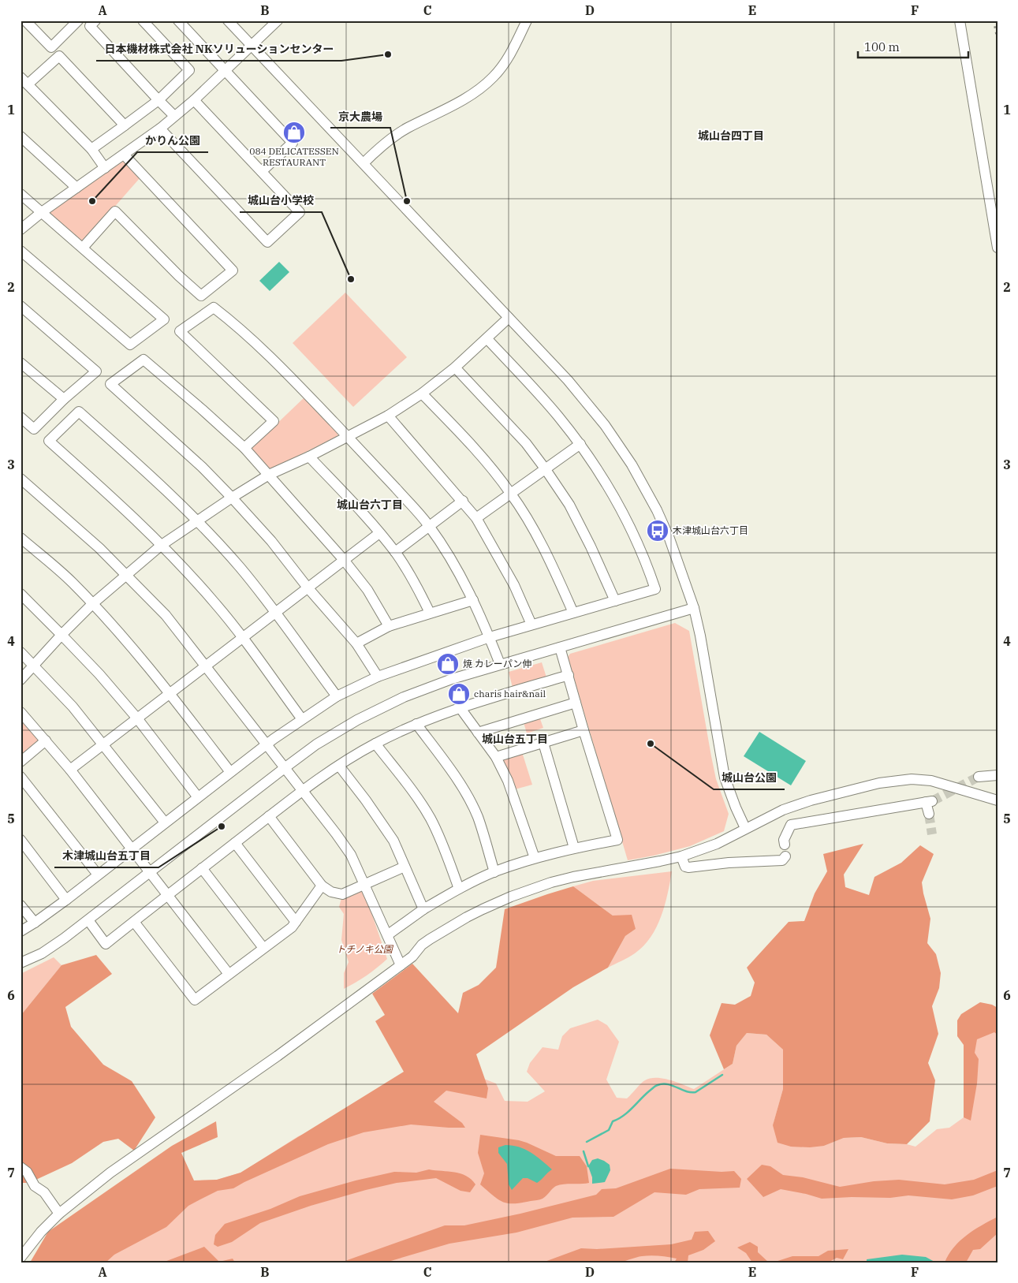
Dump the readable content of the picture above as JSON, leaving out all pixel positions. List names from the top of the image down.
{
  "districts": ["城山台四丁目", "城山台六丁目", "城山台五丁目"],
  "parks": ["トチノキ公園"],
  "places": {
    "other": [
      "日本機材株式会社 NKソリューションセンター",
      "かりん公園",
      "京大農場",
      "城山台小学校",
      "城山台公園",
      "木津城山台五丁目"
    ],
    "shop": ["084 DELICATESSEN RESTAURANT", "焼 カレーパン伸", "charis hair&nail"],
    "bus stop": ["木津城山台六丁目"]
  },
  "scale_bar": "100 m",
  "grid": {
    "columns": [
      "A",
      "B",
      "C",
      "D",
      "E",
      "F"
    ],
    "rows": [
      "1",
      "2",
      "3",
      "4",
      "5",
      "6",
      "7"
    ]
  }
}
